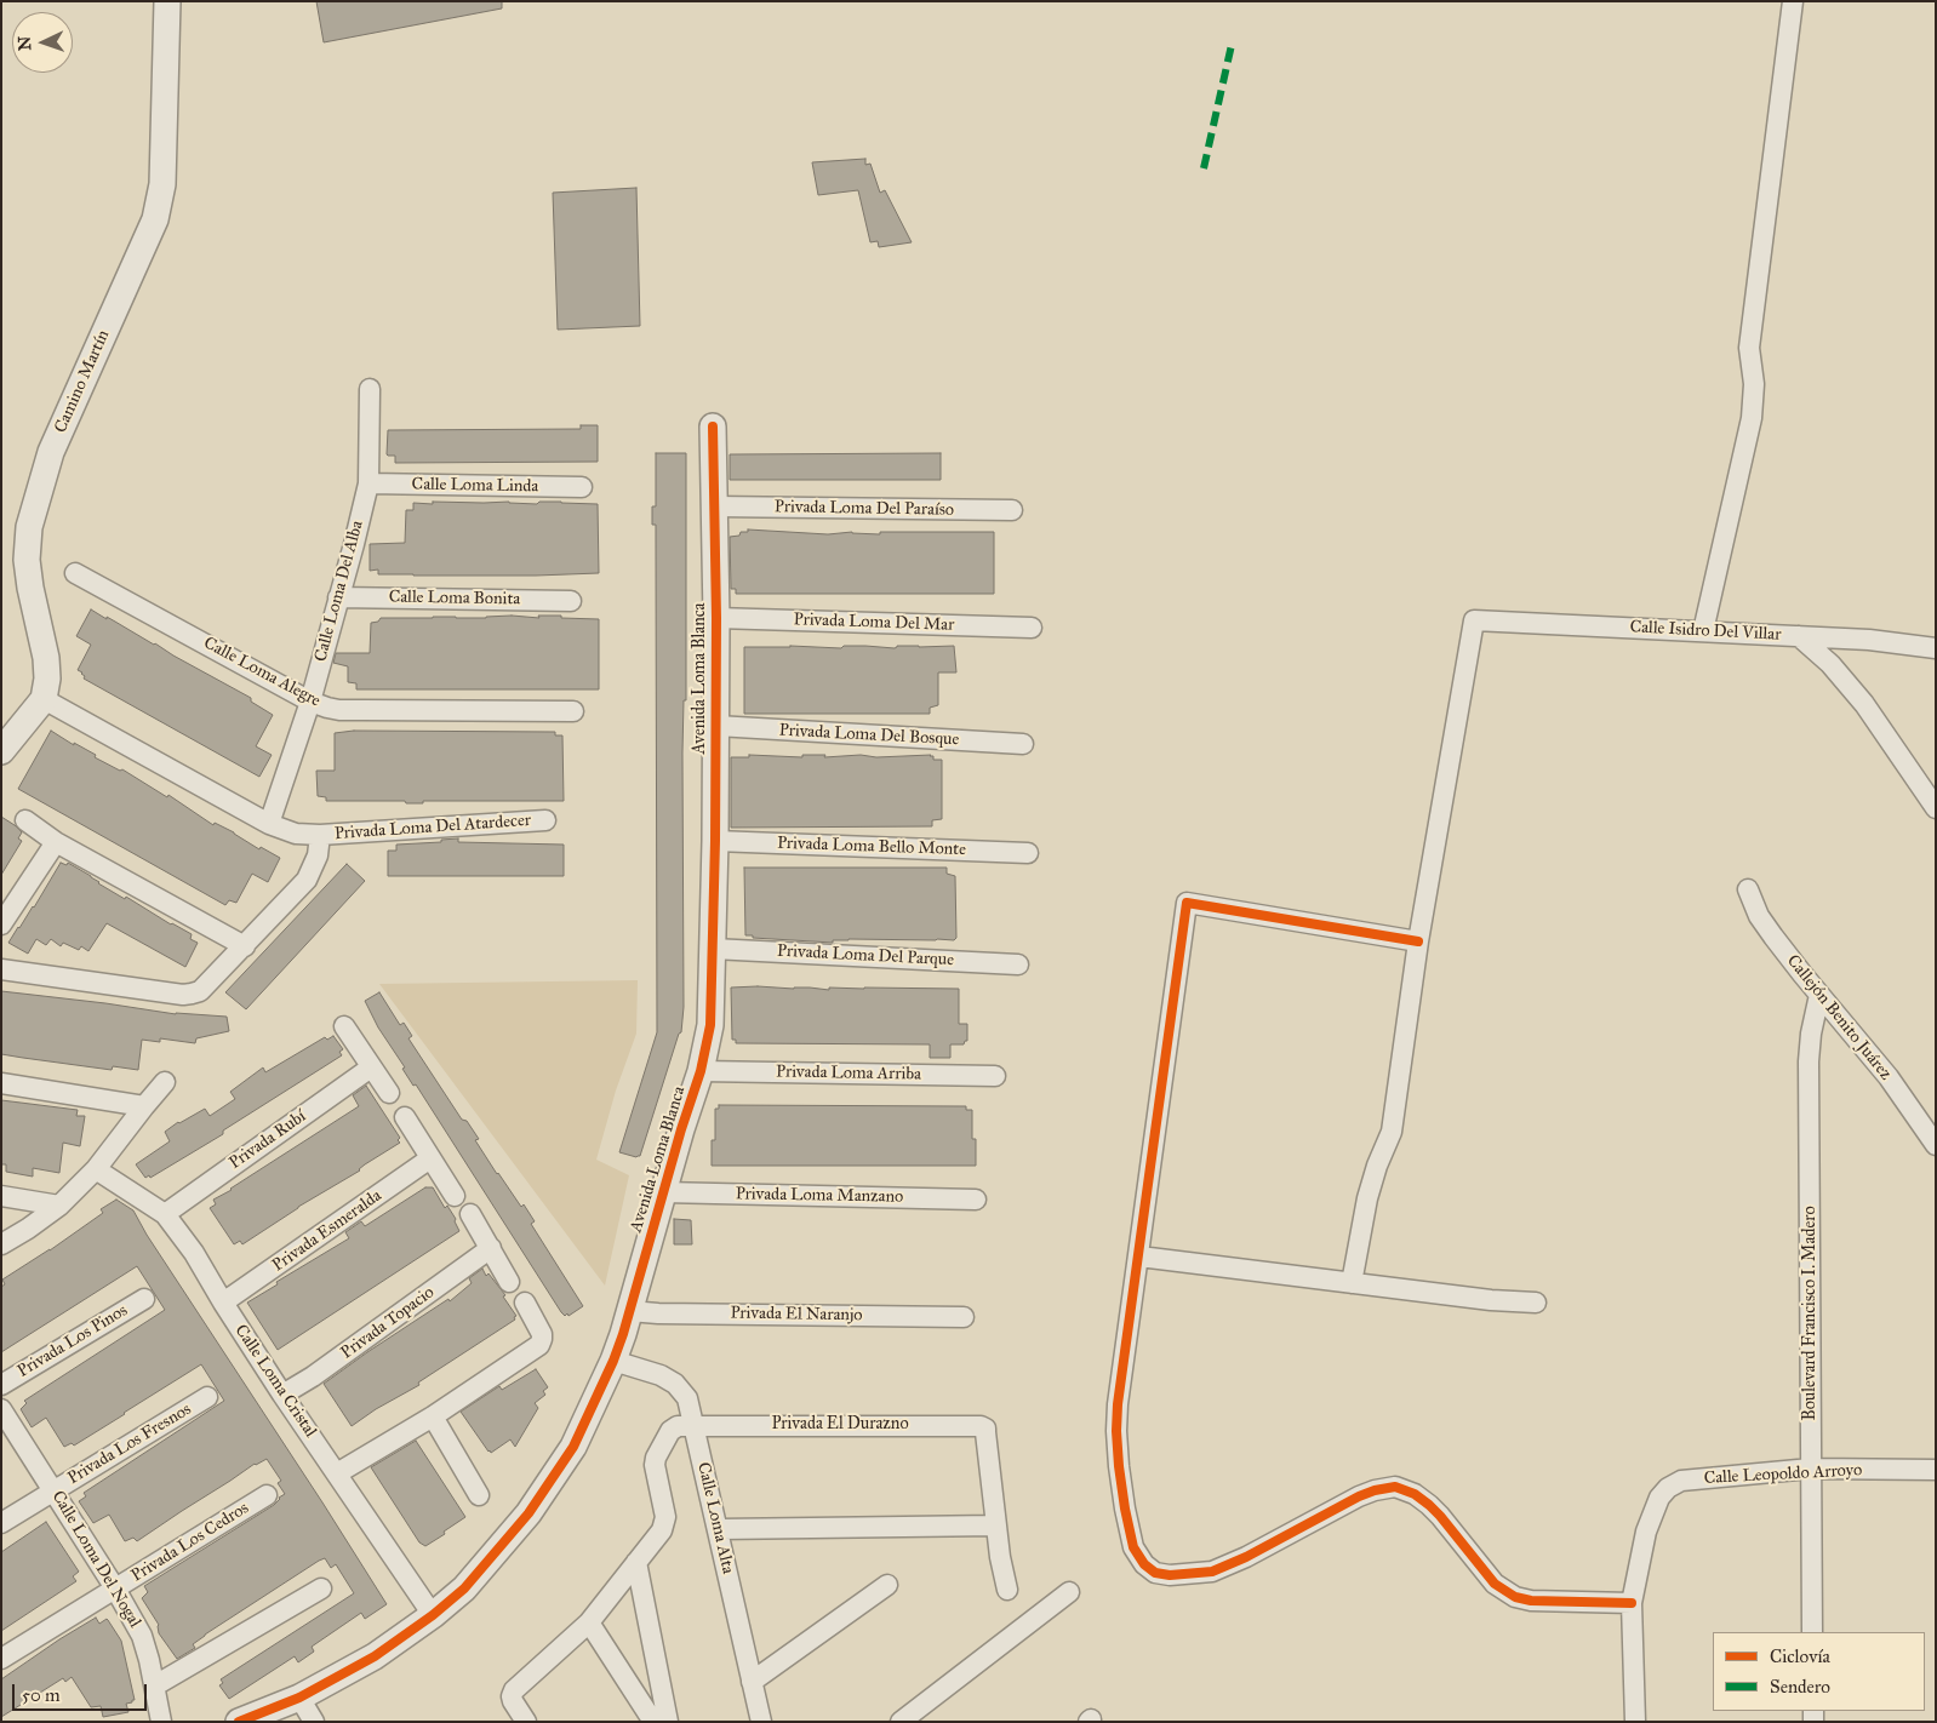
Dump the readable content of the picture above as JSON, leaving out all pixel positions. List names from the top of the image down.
{
  "streets": {
    "street": [
      "Camino Martín",
      "Calle Loma Linda",
      "Privada Loma Del Paraíso",
      "Calle Loma Del Alba",
      "Calle Loma Bonita",
      "Privada Loma Del Mar",
      "Calle Isidro Del Villar",
      "Calle Loma Alegre",
      "Avenida Loma Blanca",
      "Privada Loma Del Bosque",
      "Privada Loma Del Atardecer",
      "Privada Loma Bello Monte",
      "Privada Loma Del Parque",
      "Callejón Benito Juárez",
      "Privada Loma Arriba",
      "Privada Rubí",
      "Privada Loma Manzano",
      "Privada Esmeralda",
      "Boulevard Francisco I. Madero",
      "Privada El Naranjo",
      "Privada Topacio",
      "Privada Los Pinos",
      "Calle Loma Cristal",
      "Privada El Durazno",
      "Privada Los Fresnos",
      "Calle Leopoldo Arroyo",
      "Calle Loma Alta",
      "Privada Los Cedros",
      "Calle Loma Del Nogal"
    ]
  },
  "crossings": [
    ["Camino Martín", "Privada Loma Del Atardecer"],
    ["Calle Loma Linda", "Calle Loma Del Alba"],
    ["Privada Loma Del Paraíso", "Avenida Loma Blanca"],
    ["Calle Loma Del Alba", "Calle Loma Bonita"],
    ["Calle Loma Del Alba", "Calle Loma Alegre"],
    ["Calle Loma Del Alba", "Privada Loma Del Atardecer"],
    ["Privada Loma Del Mar", "Avenida Loma Blanca"],
    ["Avenida Loma Blanca", "Privada Loma Del Bosque"],
    ["Avenida Loma Blanca", "Privada Loma Bello Monte"],
    ["Avenida Loma Blanca", "Privada Loma Del Parque"],
    ["Avenida Loma Blanca", "Privada Loma Arriba"],
    ["Avenida Loma Blanca", "Privada Loma Manzano"],
    ["Avenida Loma Blanca", "Privada El Naranjo"],
    ["Avenida Loma Blanca", "Calle Loma Cristal"],
    ["Avenida Loma Blanca", "Calle Loma Alta"],
    ["Callejón Benito Juárez", "Boulevard Francisco I. Madero"],
    ["Privada Rubí", "Calle Loma Cristal"],
    ["Privada Esmeralda", "Calle Loma Cristal"],
    ["Boulevard Francisco I. Madero", "Calle Leopoldo Arroyo"],
    ["Privada Topacio", "Calle Loma Cristal"],
    ["Privada El Durazno", "Calle Loma Alta"],
    ["Privada Los Fresnos", "Calle Loma Del Nogal"],
    ["Privada Los Cedros", "Calle Loma Del Nogal"]
  ],
  "legend": ["Ciclovía", "Sendero"],
  "scale_bar": "50 m",
  "north": "left"
}
